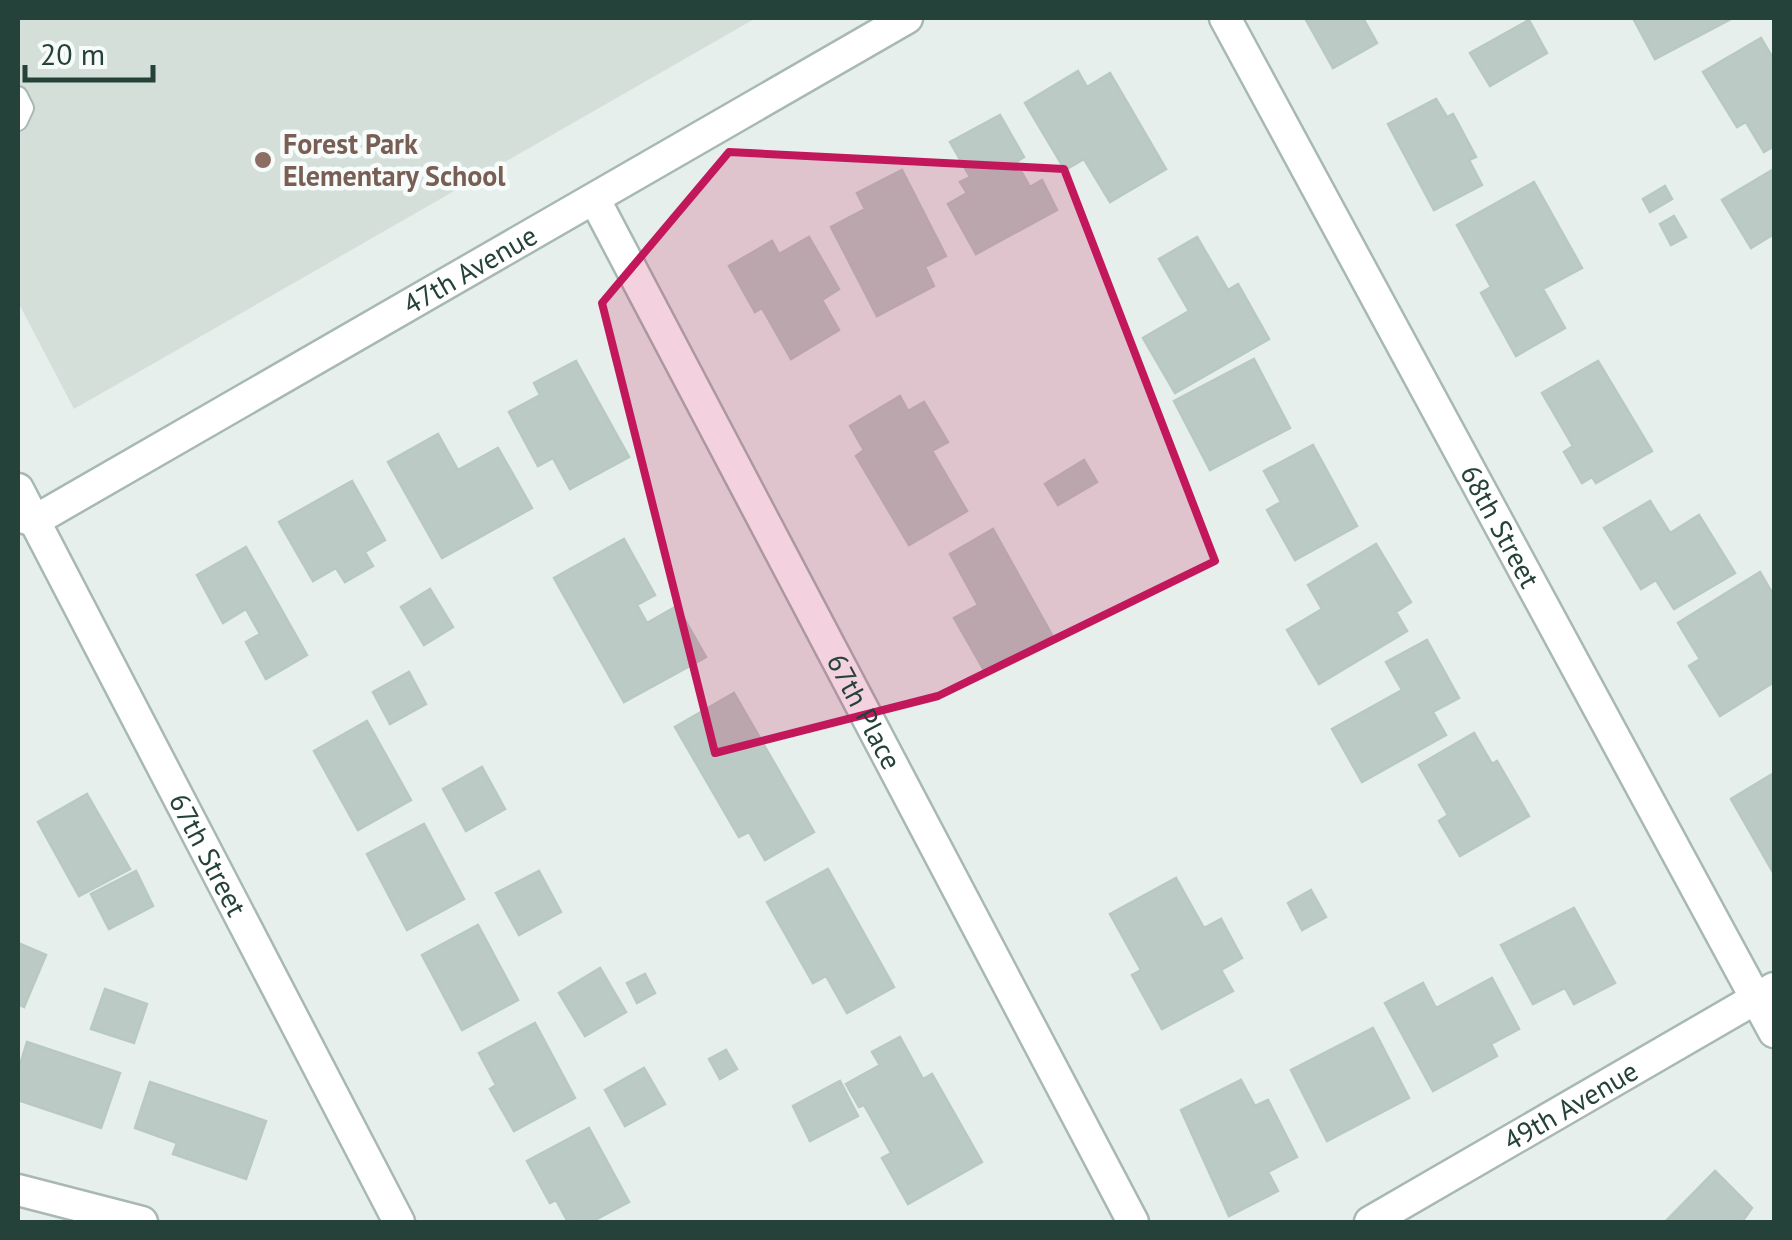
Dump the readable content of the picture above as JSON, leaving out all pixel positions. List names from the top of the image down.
{
  "streets": {
    "street": [
      "47th Avenue",
      "68th Street",
      "67th Place",
      "67th Street",
      "49th Avenue"
    ]
  },
  "crossings": [
    ["47th Avenue", "67th Place"],
    ["47th Avenue", "67th Street"],
    ["68th Street", "49th Avenue"]
  ],
  "places": ["Forest Park Elementary School"],
  "scale_bar": "20 m"
}
